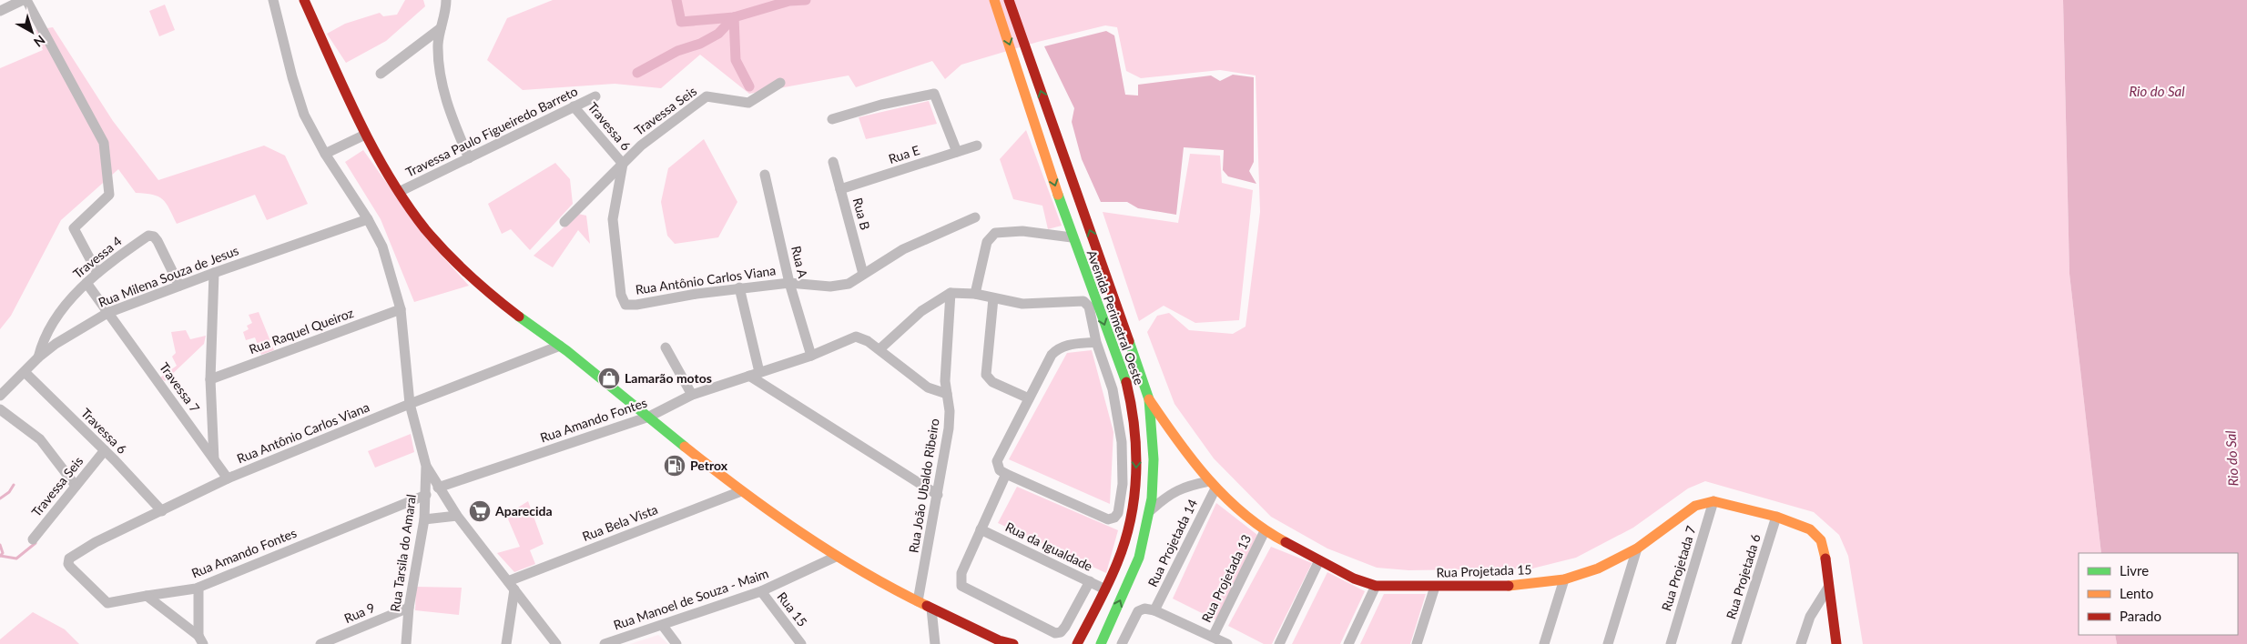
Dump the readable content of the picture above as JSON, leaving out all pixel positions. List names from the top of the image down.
{
  "streets": {
    "main road": ["Avenida Perimetral Oeste", "Rua Projetada 15"],
    "street": [
      "Travessa Seis",
      "Travessa 6",
      "Travessa Paulo Figueiredo Barreto",
      "Rua E",
      "Rua B",
      "Travessa 4",
      "Rua A",
      "Rua Milena Souza de Jesus",
      "Rua Antônio Carlos Viana",
      "Rua Raquel Queiroz",
      "Travessa 7",
      "Rua Amando Fontes",
      "Rua João Ubaldo Ribeiro",
      "Rua Bela Vista",
      "Rua Projetada 14",
      "Rua da Igualdade",
      "Rua Tarsila do Amaral",
      "Rua Projetada 7",
      "Rua Projetada 6",
      "Rua Projetada 13",
      "Rua Manoel de Souza - Maim",
      "Rua 15",
      "Rua 9"
    ]
  },
  "crossings": [
    ["Travessa Seis", "Travessa 6"],
    ["Travessa Seis", "Rua Antônio Carlos Viana"],
    ["Travessa 6", "Travessa Paulo Figueiredo Barreto"],
    ["Travessa 6", "Rua Milena Souza de Jesus"],
    ["Travessa 6", "Rua Antônio Carlos Viana"],
    ["Rua E", "Rua B"],
    ["Rua B", "Rua Antônio Carlos Viana"],
    ["Travessa 4", "Rua Milena Souza de Jesus"],
    ["Travessa 4", "Travessa 7"],
    ["Rua A", "Rua Antônio Carlos Viana"],
    ["Rua A", "Rua Amando Fontes"],
    ["Rua Milena Souza de Jesus", "Travessa 7"],
    ["Rua Antônio Carlos Viana", "Travessa 7"],
    ["Rua Antônio Carlos Viana", "Rua Amando Fontes"],
    ["Avenida Perimetral Oeste", "Rua da Igualdade"],
    ["Avenida Perimetral Oeste", "Rua Projetada 15"],
    ["Rua Amando Fontes", "Rua Tarsila do Amaral"],
    ["Rua Projetada 14", "Rua Projetada 15"],
    ["Rua Tarsila do Amaral", "Rua 9"],
    ["Rua Projetada 7", "Rua Projetada 15"],
    ["Rua Projetada 15", "Rua Projetada 13"],
    ["Rua Manoel de Souza - Maim", "Rua 15"]
  ],
  "water": ["Rio do Sal"],
  "places": {
    "shop": ["Lamarão motos"],
    "fuel station": ["Petrox"],
    "supermarket": ["Aparecida"]
  },
  "legend": ["Livre", "Lento", "Parado"],
  "north": "bottom right"
}
